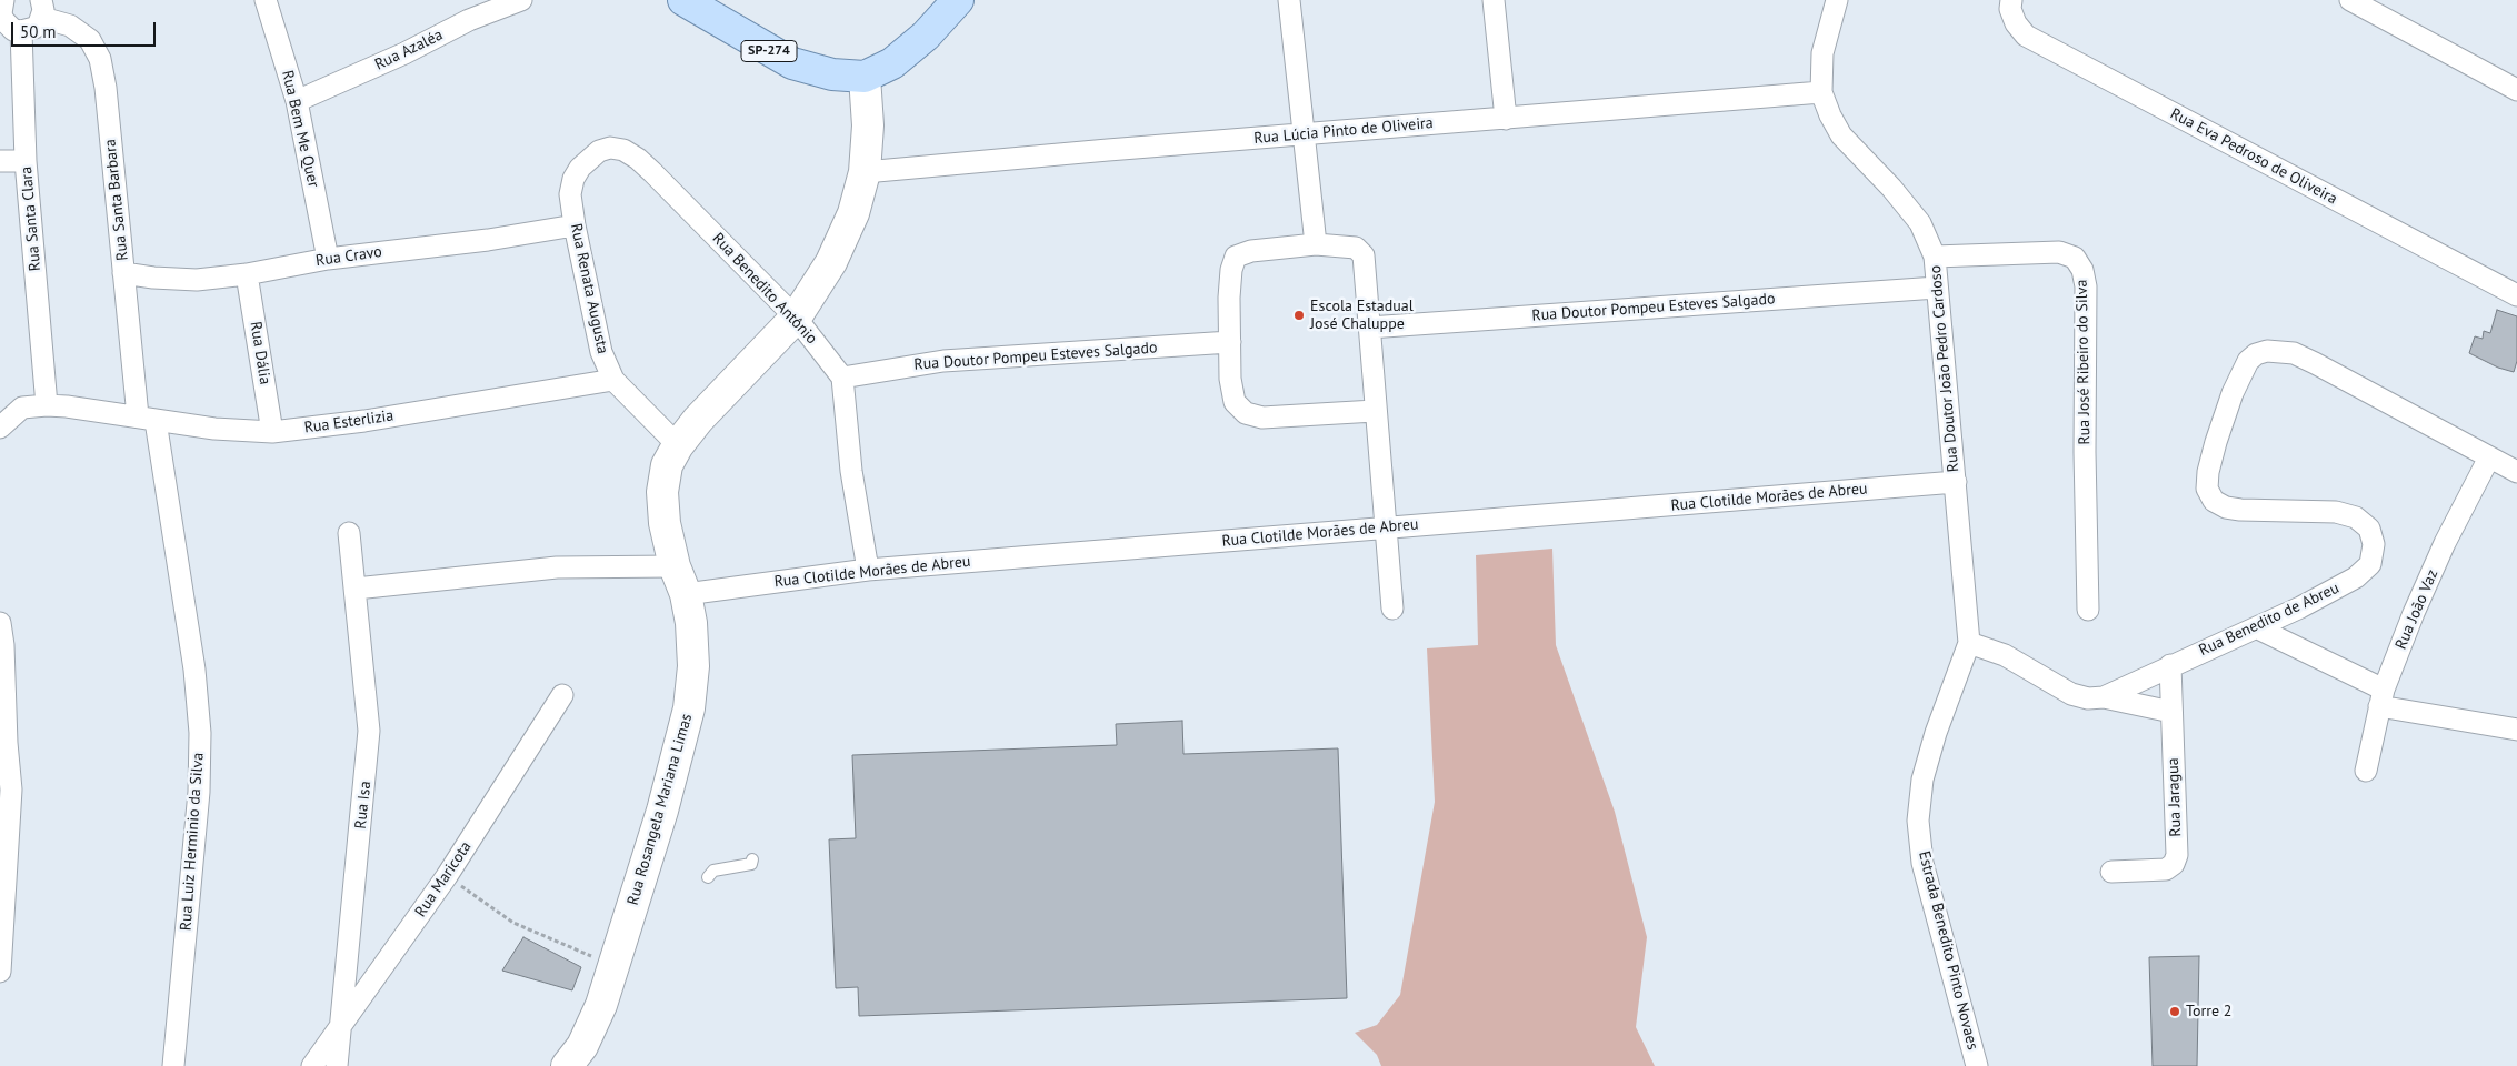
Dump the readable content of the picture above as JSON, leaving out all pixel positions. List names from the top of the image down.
{
  "streets": {
    "main road": ["SP-274"],
    "street": [
      "Rua Azaléa",
      "Rua Bem Me Quer",
      "Rua Lúcia Pinto de Oliveira",
      "Rua Eva Pedroso de Oliveira",
      "Rua Santa Barbara",
      "Rua Santa Clara",
      "Rua Cravo",
      "Rua Renata Augusta",
      "Rua Benedito Antônio",
      "Rua Doutor Pompeu Esteves Salgado",
      "Rua Dália",
      "Rua José Ribeiro do Silva",
      "Rua Doutor João Pedro Cardoso",
      "Rua Esterlizia",
      "Rua Clotilde Morães de Abreu",
      "Rua João Vaz",
      "Rua Benedito de Abreu",
      "Rua Jaragua",
      "Rua Isa",
      "Rua Rosangela Mariana Limas",
      "Rua Luiz Herminio da Silva",
      "Rua Maricota",
      "Estrada Benedito Pinto Novaes"
    ]
  },
  "crossings": [
    ["Rua Azaléa", "Rua Bem Me Quer"],
    ["SP-274", "Rua Rosangela Mariana Limas"],
    ["Rua Bem Me Quer", "Rua Cravo"],
    ["Rua Lúcia Pinto de Oliveira", "Rua Doutor João Pedro Cardoso"],
    ["Rua Lúcia Pinto de Oliveira", "Rua Rosangela Mariana Limas"],
    ["Rua Santa Barbara", "Rua Cravo"],
    ["Rua Santa Barbara", "Rua Esterlizia"],
    ["Rua Santa Barbara", "Rua Luiz Herminio da Silva"],
    ["Rua Santa Clara", "Rua Esterlizia"],
    ["Rua Cravo", "Rua Renata Augusta"],
    ["Rua Cravo", "Rua Dália"],
    ["Rua Renata Augusta", "Rua Benedito Antônio"],
    ["Rua Renata Augusta", "Rua Esterlizia"],
    ["Rua Benedito Antônio", "Rua Doutor Pompeu Esteves Salgado"],
    ["Rua Benedito Antônio", "Rua Rosangela Mariana Limas"],
    ["Rua Doutor Pompeu Esteves Salgado", "Rua Doutor João Pedro Cardoso"],
    ["Rua Dália", "Rua Esterlizia"],
    ["Rua José Ribeiro do Silva", "Rua Doutor João Pedro Cardoso"],
    ["Rua Doutor João Pedro Cardoso", "Rua Clotilde Morães de Abreu"],
    ["Rua Doutor João Pedro Cardoso", "Estrada Benedito Pinto Novaes"],
    ["Rua Esterlizia", "Rua Luiz Herminio da Silva"],
    ["Rua Clotilde Morães de Abreu", "Rua Rosangela Mariana Limas"],
    ["Rua João Vaz", "Rua Benedito de Abreu"],
    ["Rua Benedito de Abreu", "Rua Jaragua"],
    ["Rua Isa", "Rua Maricota"]
  ],
  "places": ["Escola Estadual José Chaluppe", "Torre 2"],
  "scale_bar": "50 m"
}
